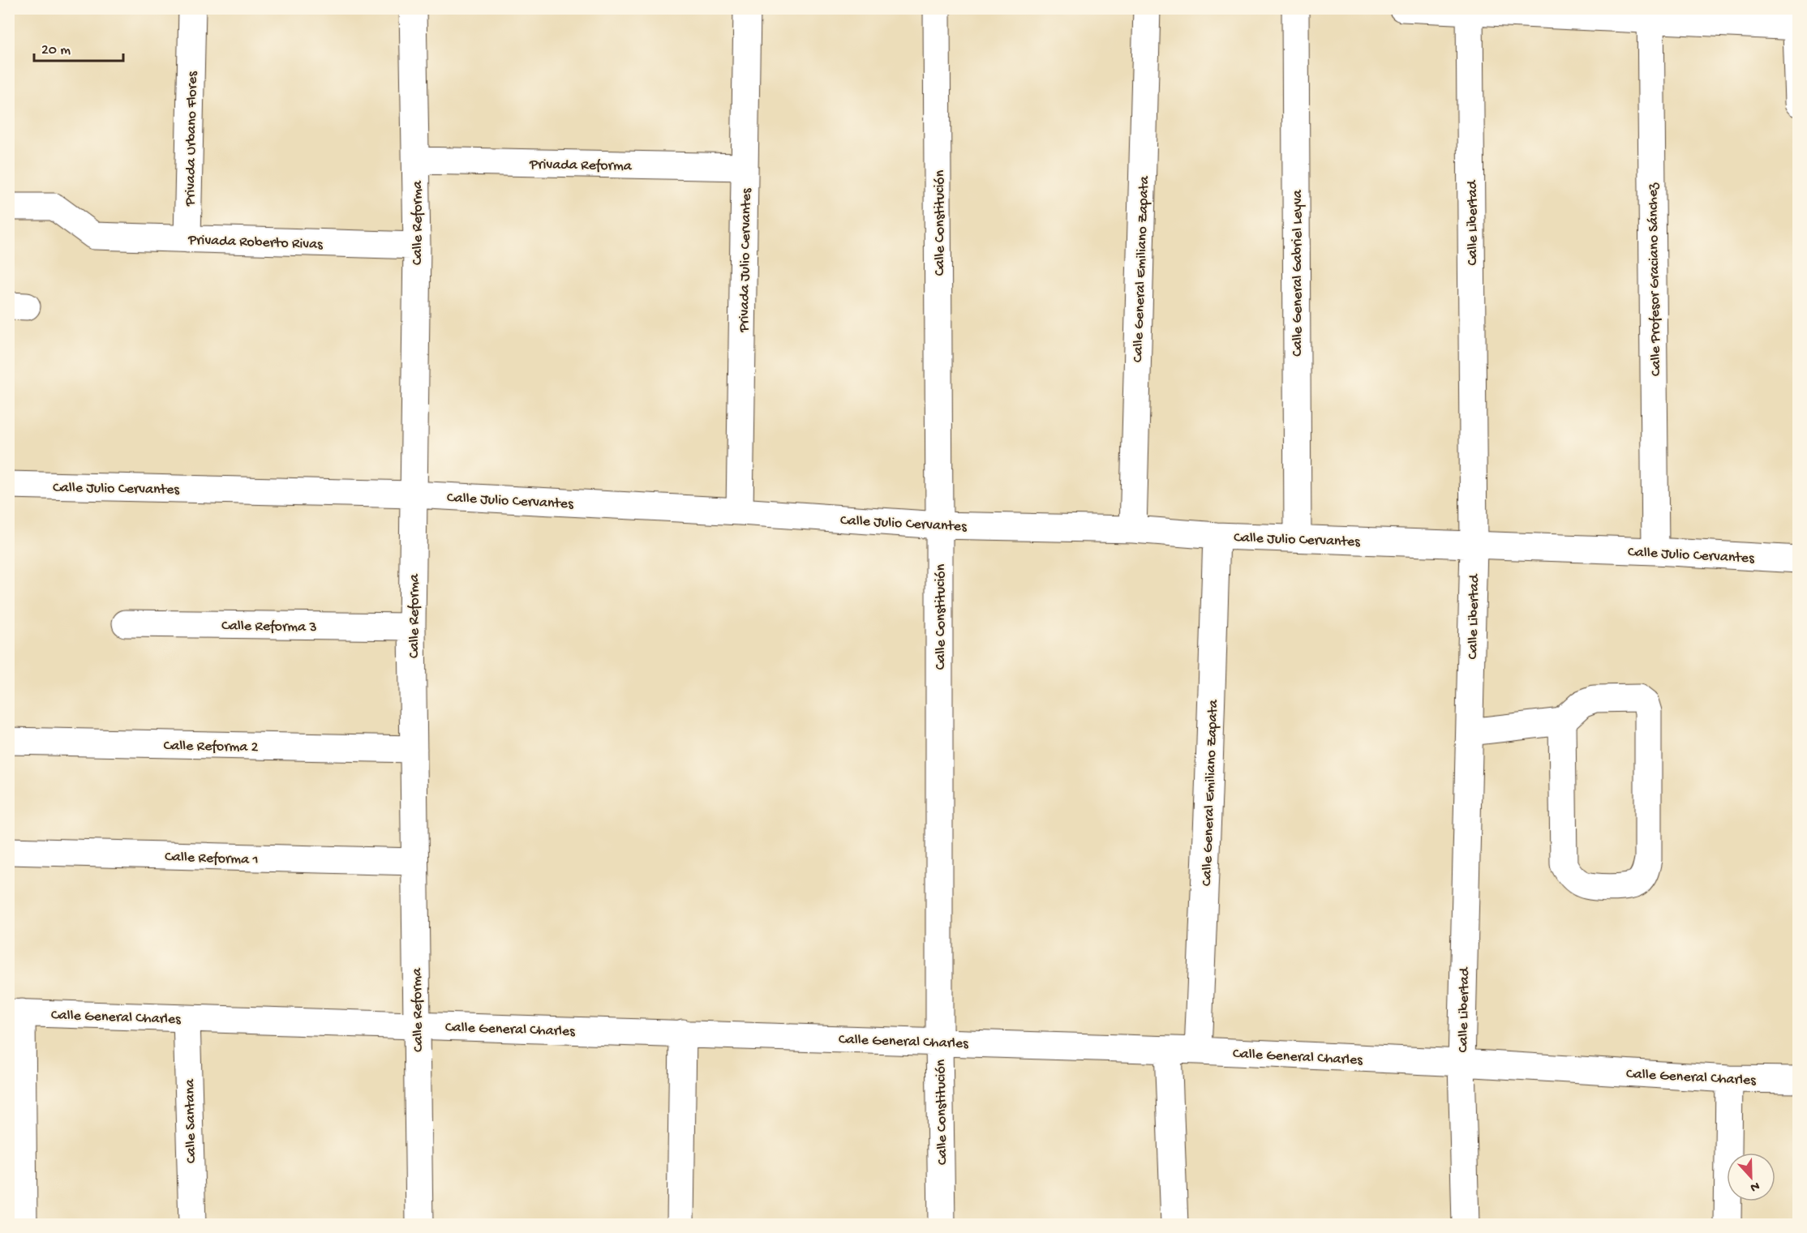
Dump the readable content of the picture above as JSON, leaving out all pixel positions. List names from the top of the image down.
{
  "streets": {
    "street": [
      "Privada Urbano Flores",
      "Privada Reforma",
      "Calle Reforma",
      "Calle Constitución",
      "Calle Libertad",
      "Privada Roberto Rivas",
      "Privada Julio Cervantes",
      "Calle General Emiliano Zapata",
      "Calle General Gabriel Leyva",
      "Calle Profesor Graciano Sánchez",
      "Calle Julio Cervantes",
      "Calle Reforma 3",
      "Calle Reforma 2",
      "Calle Reforma 1",
      "Calle General Charles",
      "Calle Santana"
    ]
  },
  "crossings": [
    ["Privada Urbano Flores", "Privada Roberto Rivas"],
    ["Privada Reforma", "Calle Reforma"],
    ["Privada Reforma", "Privada Julio Cervantes"],
    ["Calle Reforma", "Privada Roberto Rivas"],
    ["Calle Reforma", "Calle Julio Cervantes"],
    ["Calle Reforma", "Calle Reforma 3"],
    ["Calle Reforma", "Calle Reforma 2"],
    ["Calle Reforma", "Calle Reforma 1"],
    ["Calle Reforma", "Calle General Charles"],
    ["Calle Constitución", "Calle Julio Cervantes"],
    ["Calle Constitución", "Calle General Charles"],
    ["Calle Libertad", "Calle Julio Cervantes"],
    ["Calle Libertad", "Calle General Charles"],
    ["Privada Julio Cervantes", "Calle Julio Cervantes"],
    ["Calle General Emiliano Zapata", "Calle Julio Cervantes"],
    ["Calle General Emiliano Zapata", "Calle General Charles"],
    ["Calle General Gabriel Leyva", "Calle Julio Cervantes"],
    ["Calle Profesor Graciano Sánchez", "Calle Julio Cervantes"],
    ["Calle General Charles", "Calle Santana"]
  ],
  "scale_bar": "20 m",
  "north": "bottom"
}
